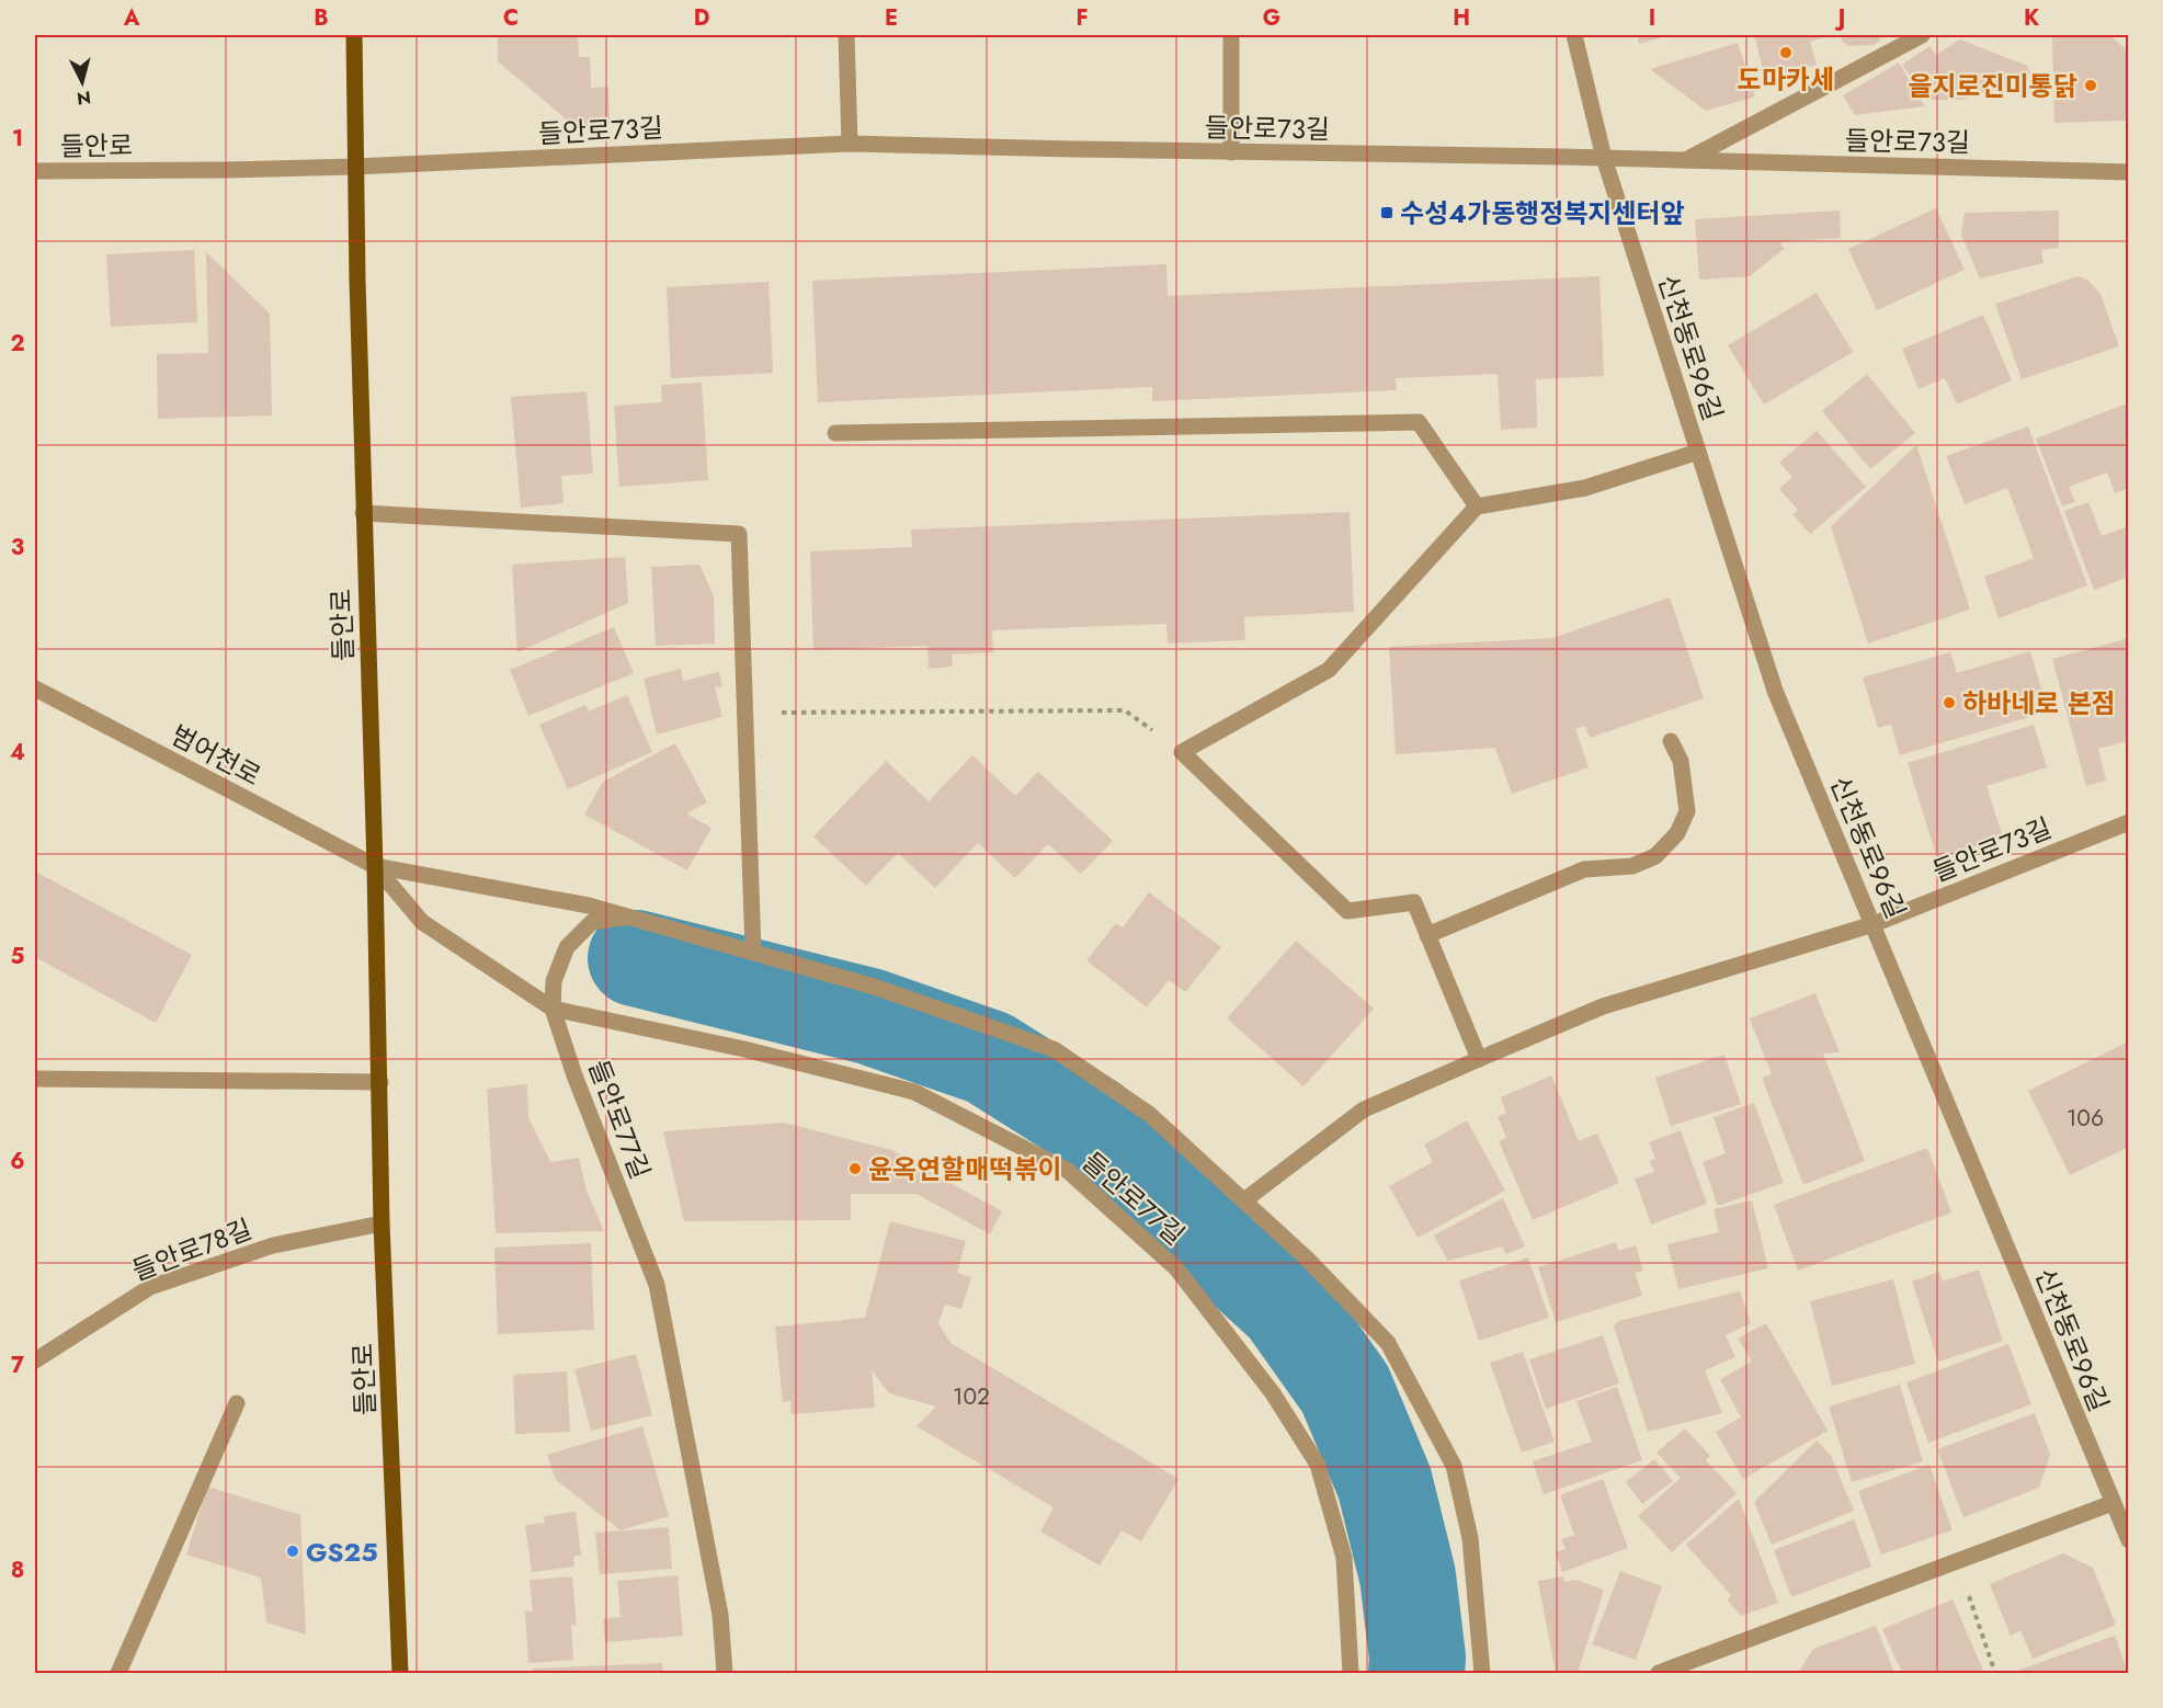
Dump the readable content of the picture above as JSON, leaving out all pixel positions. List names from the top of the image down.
{
  "streets": {
    "main road": ["들안로"],
    "street": [
      "들안로73길",
      "신천동로96길",
      "범어천로",
      "들안로77길",
      "들안로78길"
    ]
  },
  "crossings": [
    ["들안로73길", "들안로"],
    ["들안로73길", "신천동로96길"],
    ["들안로", "범어천로"],
    ["들안로", "들안로77길"],
    ["들안로", "들안로78길"],
    ["범어천로", "들안로77길"]
  ],
  "places": {
    "other": [
      "도마카세",
      "을지로진미통닭",
      "하바네로 본점",
      "윤옥연할매떡볶이",
      "GS25"
    ],
    "transit": ["수성4가동행정복지센터앞"]
  },
  "house_numbers": ["106", "102"],
  "north": "bottom",
  "grid": {
    "columns": [
      "A",
      "B",
      "C",
      "D",
      "E",
      "F",
      "G",
      "H",
      "I",
      "J",
      "K"
    ],
    "rows": [
      "1",
      "2",
      "3",
      "4",
      "5",
      "6",
      "7",
      "8"
    ]
  }
}
